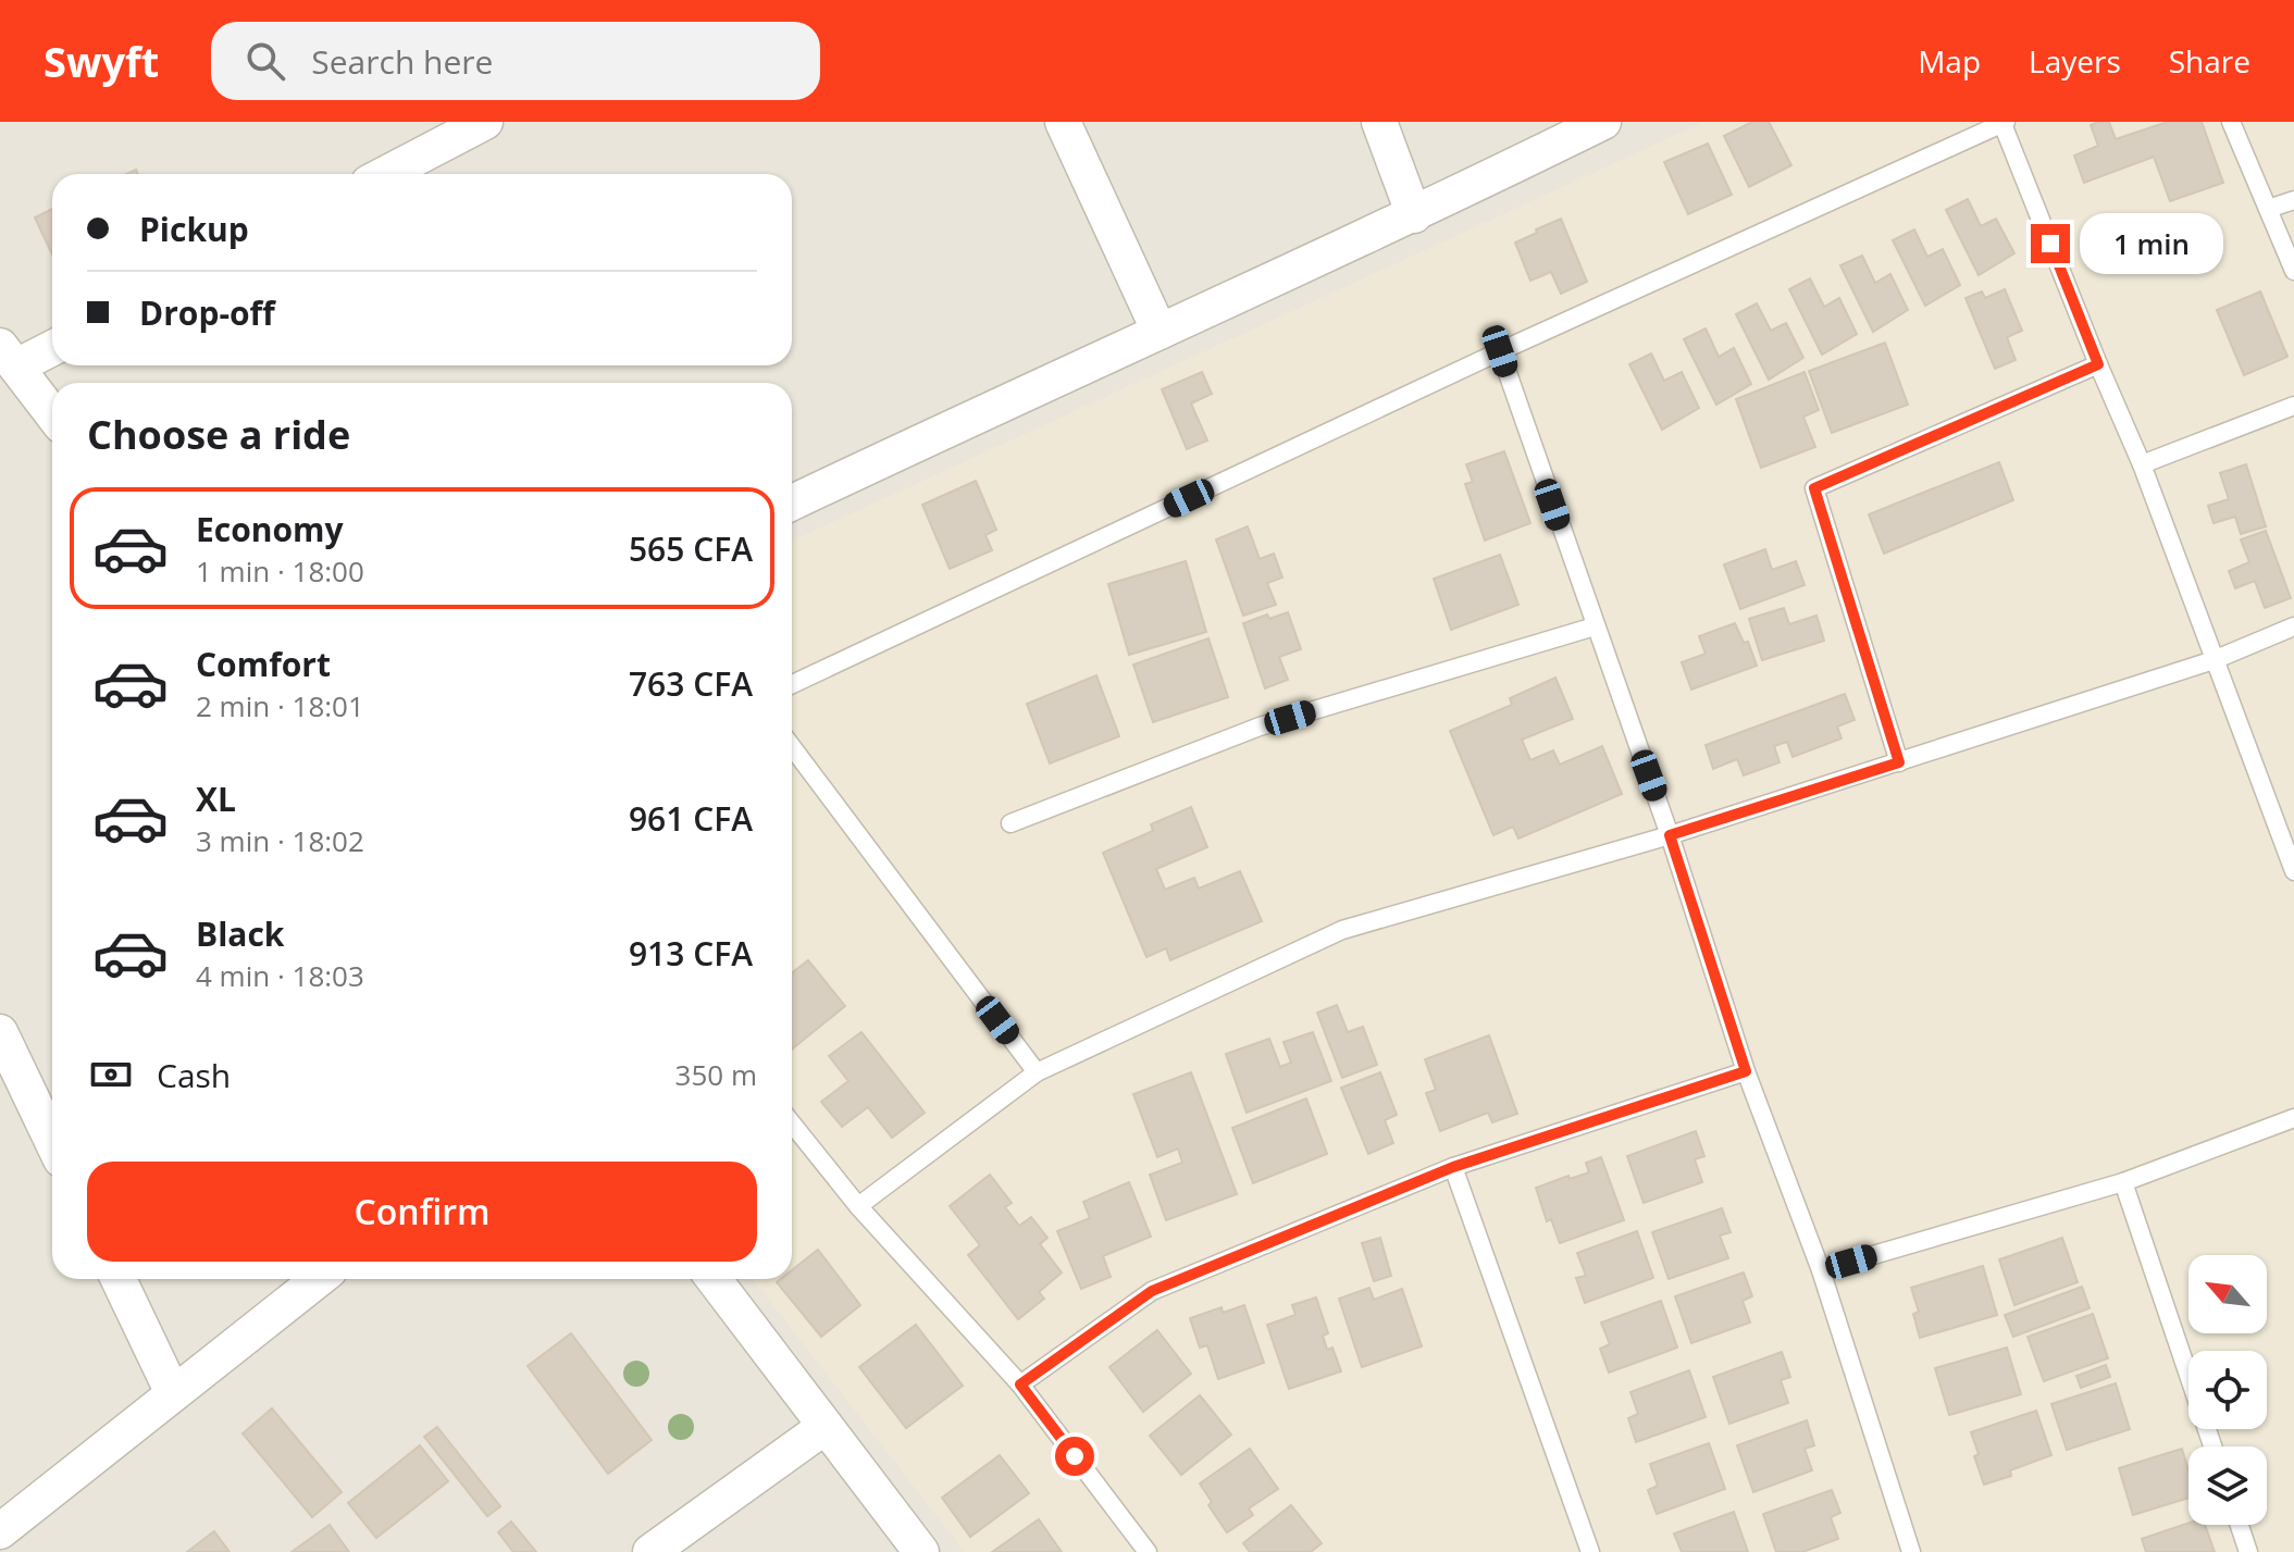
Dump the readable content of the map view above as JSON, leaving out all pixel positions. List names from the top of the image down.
{
  "north": "top left",
  "page": {
    "header": "Swyft",
    "search": "Search here",
    "nav": ["Map", "Layers", "Share"],
    "banner": ["Pickup", "Drop-off"],
    "bubble": "1 min",
    "heading": "Choose a ride",
    "list": [
      {
        "name": "Economy",
        "note": "1 min · 18:00",
        "value": "565 CFA"
      },
      {
        "name": "Comfort",
        "note": "2 min · 18:01",
        "value": "763 CFA"
      },
      {
        "name": "XL",
        "note": "3 min · 18:02",
        "value": "961 CFA"
      },
      {
        "name": "Black",
        "note": "4 min · 18:03",
        "value": "913 CFA"
      }
    ],
    "pay": ["Cash", "350 m"],
    "buttons": "Confirm"
  }
}
